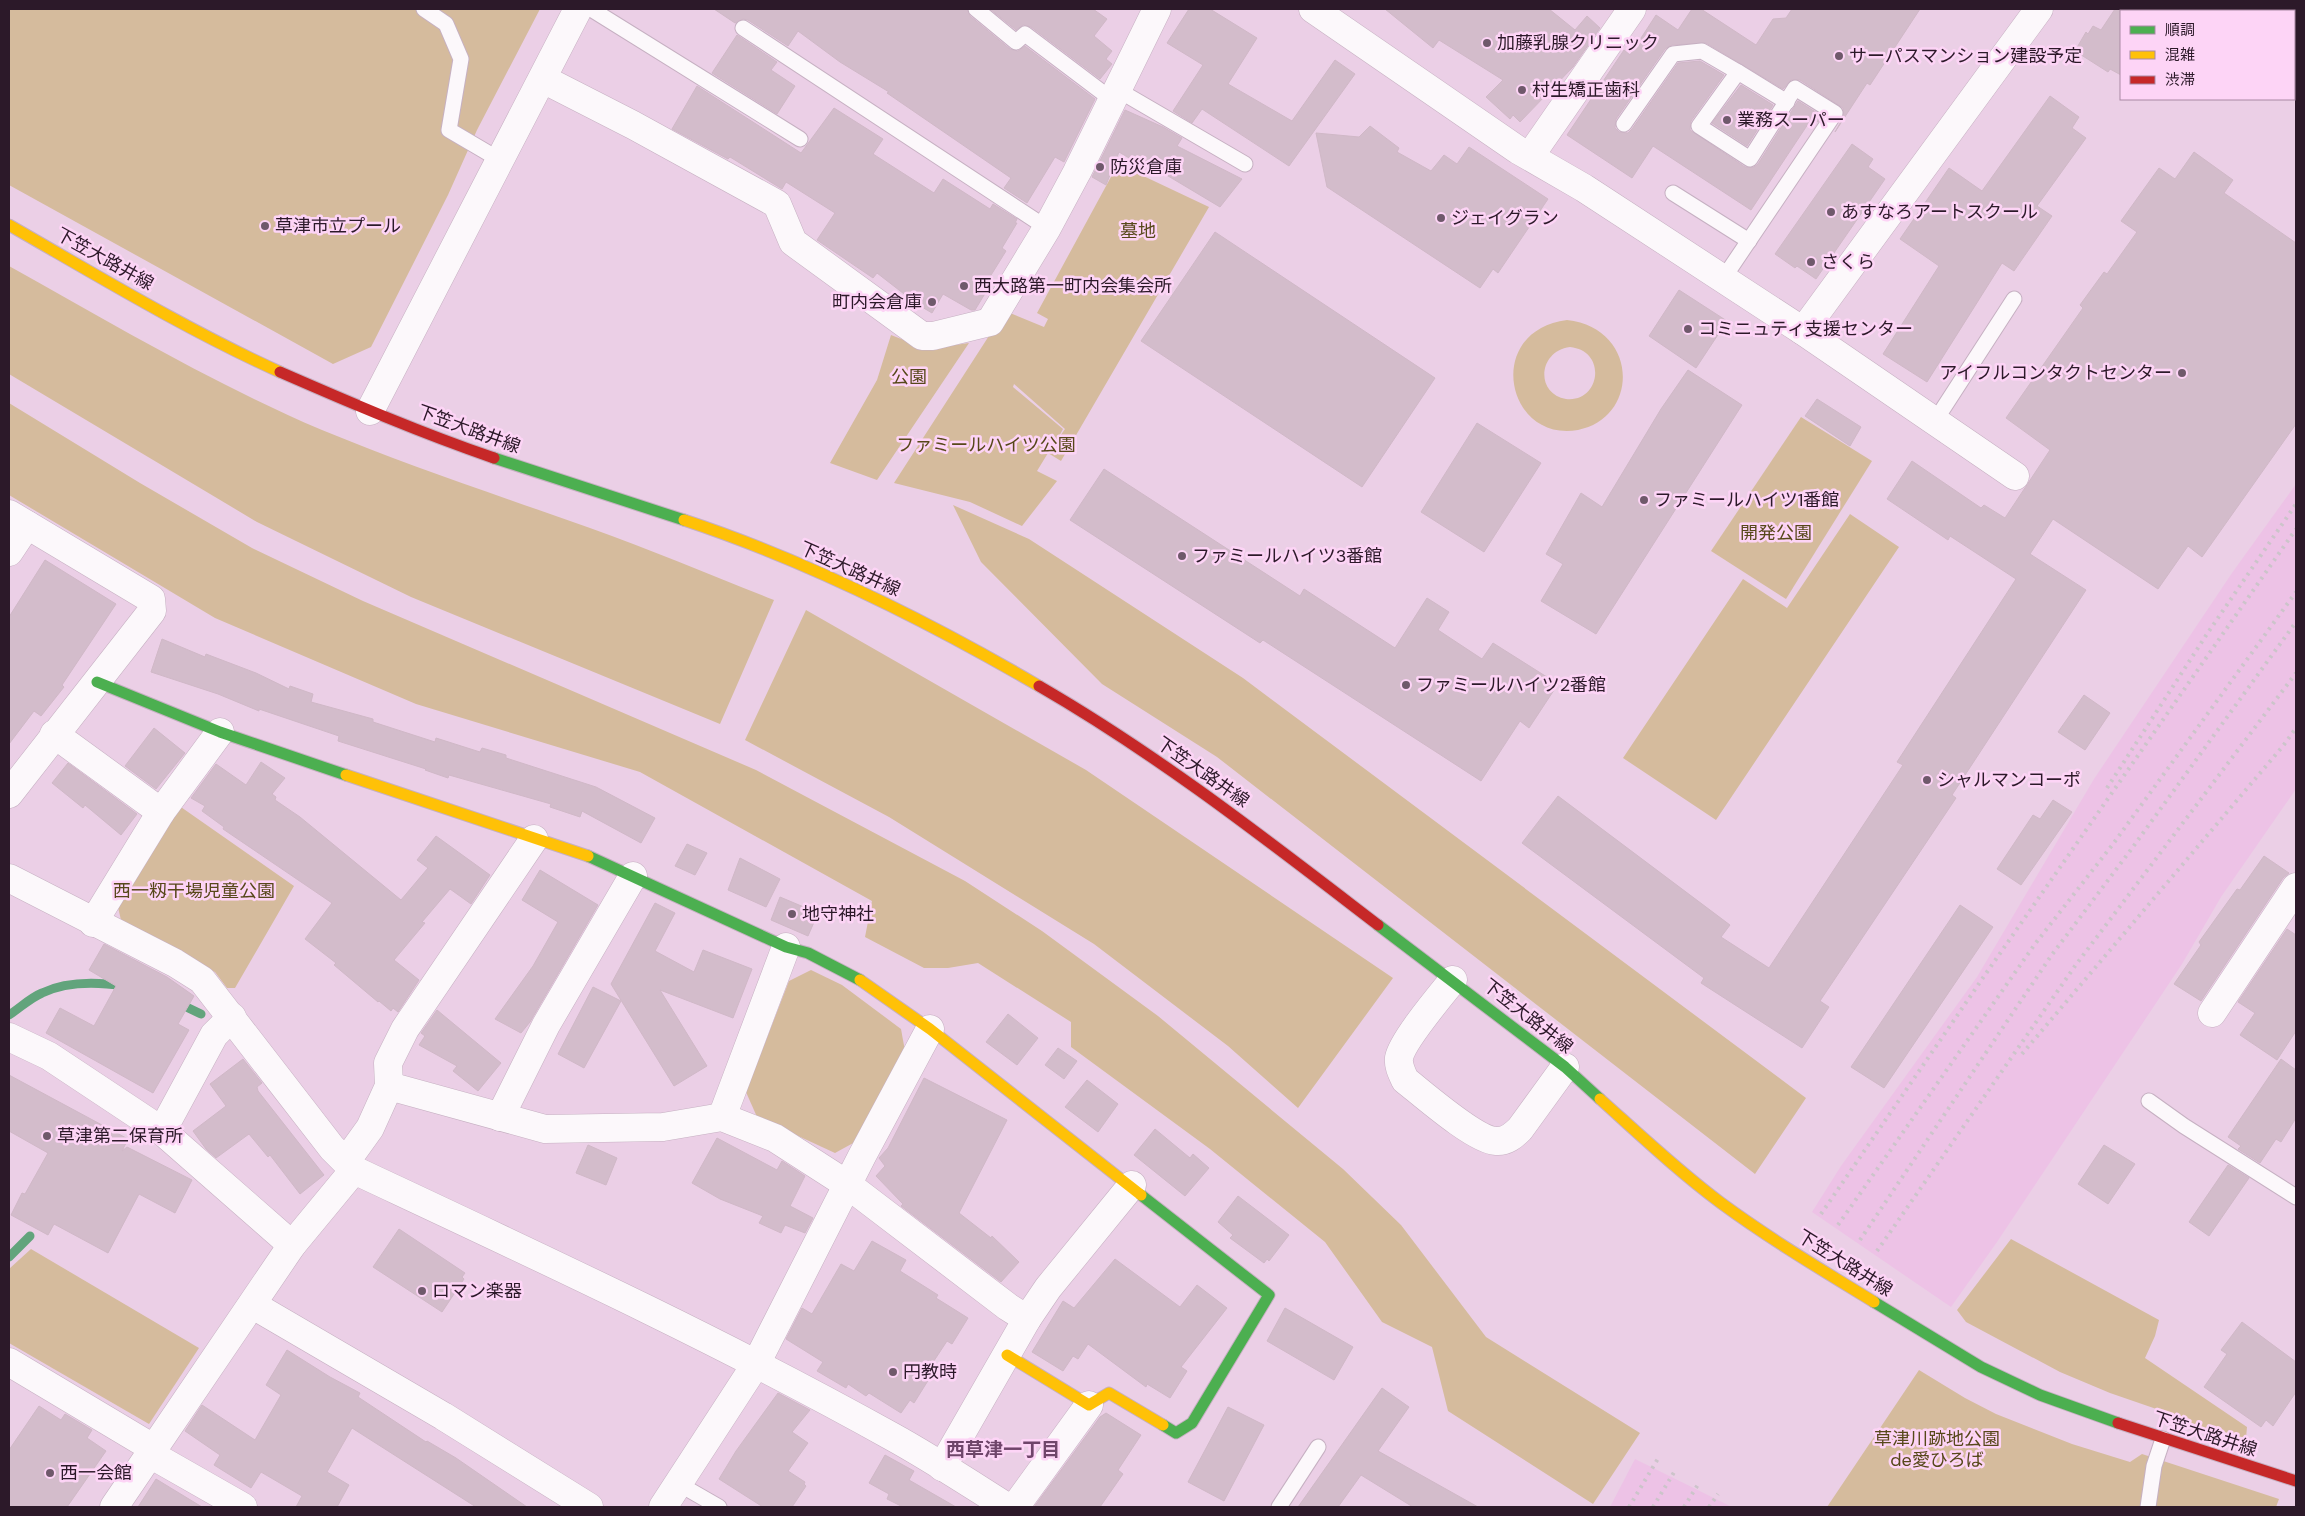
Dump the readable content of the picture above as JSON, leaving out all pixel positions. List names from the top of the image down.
{
  "streets": {
    "main road": ["下笠大路井線"]
  },
  "districts": ["西草津一丁目"],
  "parks": [
    "墓地",
    "公園",
    "ファミールハイツ公園",
    "開発公園",
    "西一籾干場児童公園",
    "草津川跡地公園 de愛ひろば"
  ],
  "places": [
    "加藤乳腺クリニック",
    "サーパスマンション建設予定",
    "村生矯正歯科",
    "業務スーパー",
    "防災倉庫",
    "あすなろアートスクール",
    "ジェイグラン",
    "草津市立プール",
    "さくら",
    "西大路第一町内会集会所",
    "町内会倉庫",
    "コミニュティ支援センター",
    "アイフルコンタクトセンター",
    "ファミールハイツ1番館",
    "ファミールハイツ3番館",
    "ファミールハイツ2番館",
    "シャルマンコーポ",
    "地守神社",
    "草津第二保育所",
    "ロマン楽器",
    "円教時",
    "西一会館"
  ],
  "legend": ["順調", "混雑", "渋滞"]
}
